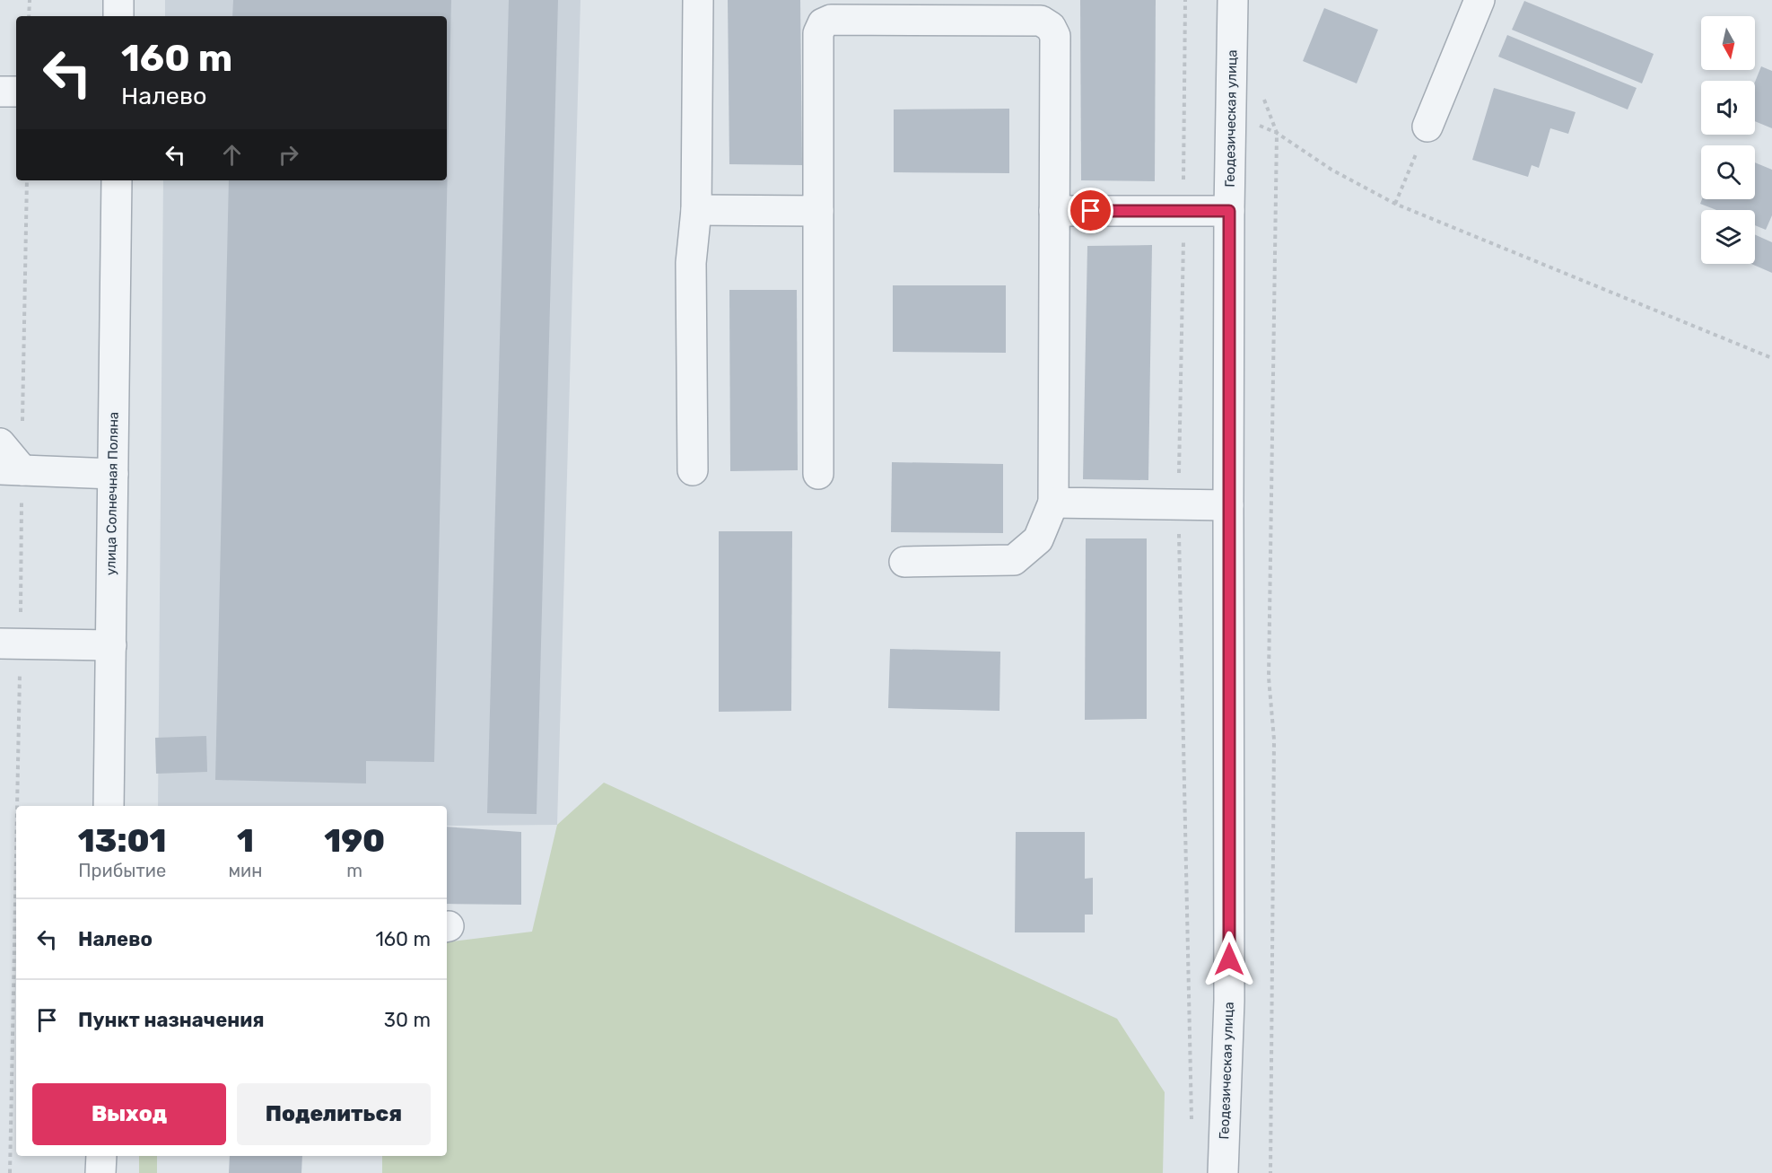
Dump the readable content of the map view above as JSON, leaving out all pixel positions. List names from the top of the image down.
{
  "streets": {
    "street": ["Геодезическая улица", "улица Солнечная Поляна"]
  },
  "north": "bottom",
  "page": {
    "turn": ["160 m", "Налево"],
    "eta": [
      "13:01",
      "Прибытие",
      "1",
      "мин",
      "190",
      "m"
    ],
    "list": [
      {
        "name": "Налево",
        "value": "160 m"
      },
      {
        "name": "Пункт назначения",
        "value": "30 m"
      }
    ],
    "buttons": ["Выход", "Поделиться"]
  }
}
